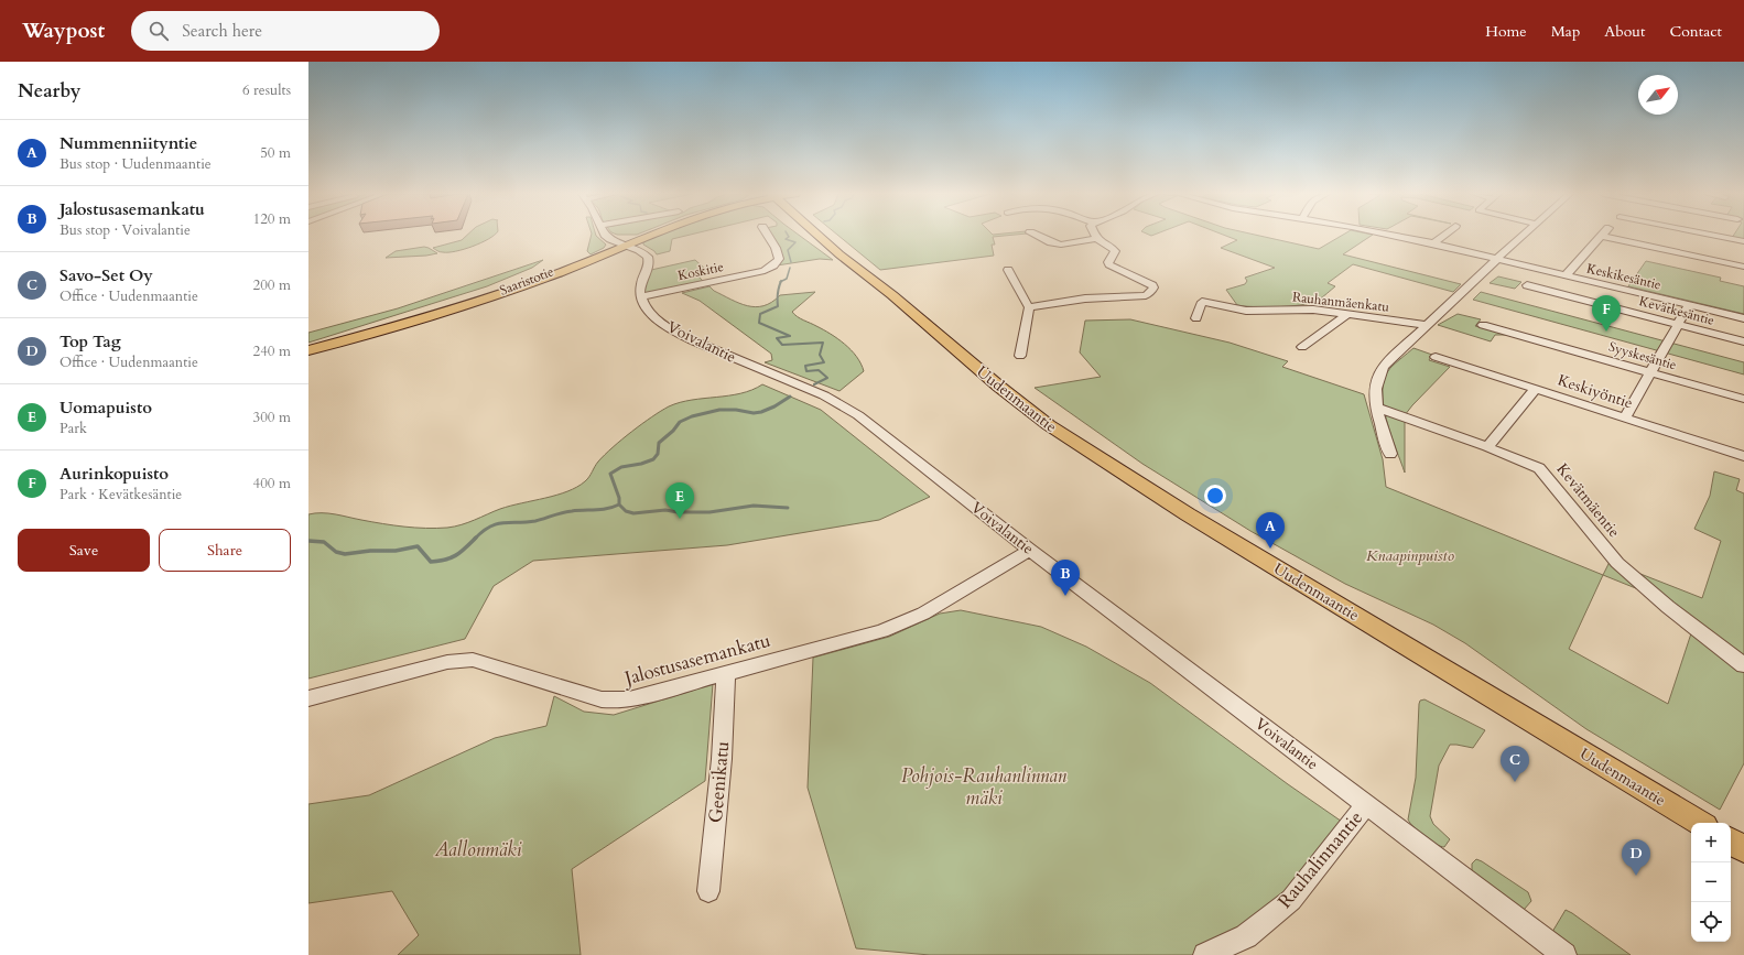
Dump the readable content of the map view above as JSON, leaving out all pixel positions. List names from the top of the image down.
{
  "streets": {
    "main road": ["Saaristotie", "Uudenmaantie"],
    "street": [
      "Koskitie",
      "Keskikesäntie",
      "Rauhanmäenkatu",
      "Kevätkesäntie",
      "Voivalantie",
      "Syyskesäntie",
      "Keskiyöntie",
      "Kevätmäentie",
      "Jalostusasemankatu",
      "Geenikatu",
      "Rauhalinnantie"
    ]
  },
  "crossings": [
    ["Koskitie", "Voivalantie"],
    ["Voivalantie", "Jalostusasemankatu"],
    ["Voivalantie", "Rauhalinnantie"],
    ["Jalostusasemankatu", "Geenikatu"]
  ],
  "parks": ["Knaapinpuisto", "Pohjois-Rauhanlinnan mäki", "Aallonmäki"],
  "north": "top right",
  "page": {
    "header": "Waypost",
    "search": "Search here",
    "nav": [
      "Home",
      "Map",
      "About",
      "Contact"
    ],
    "heading": ["Nearby", "6 results"],
    "list": [
      {
        "mark": "A",
        "name": "Nummenniityntie",
        "note": "Bus stop · Uudenmaantie",
        "value": "50 m"
      },
      {
        "mark": "B",
        "name": "Jalostusasemankatu",
        "note": "Bus stop · Voivalantie",
        "value": "120 m"
      },
      {
        "mark": "C",
        "name": "Savo-Set Oy",
        "note": "Office · Uudenmaantie",
        "value": "200 m"
      },
      {
        "mark": "D",
        "name": "Top Tag",
        "note": "Office · Uudenmaantie",
        "value": "240 m"
      },
      {
        "mark": "E",
        "name": "Uomapuisto",
        "note": "Park",
        "value": "300 m"
      },
      {
        "mark": "F",
        "name": "Aurinkopuisto",
        "note": "Park · Kevätkesäntie",
        "value": "400 m"
      }
    ],
    "pins": [
      "F",
      "E",
      "A",
      "B",
      "C",
      "D"
    ],
    "buttons": ["Save", "Share"],
    "map_buttons": ["+", "−"]
  }
}
